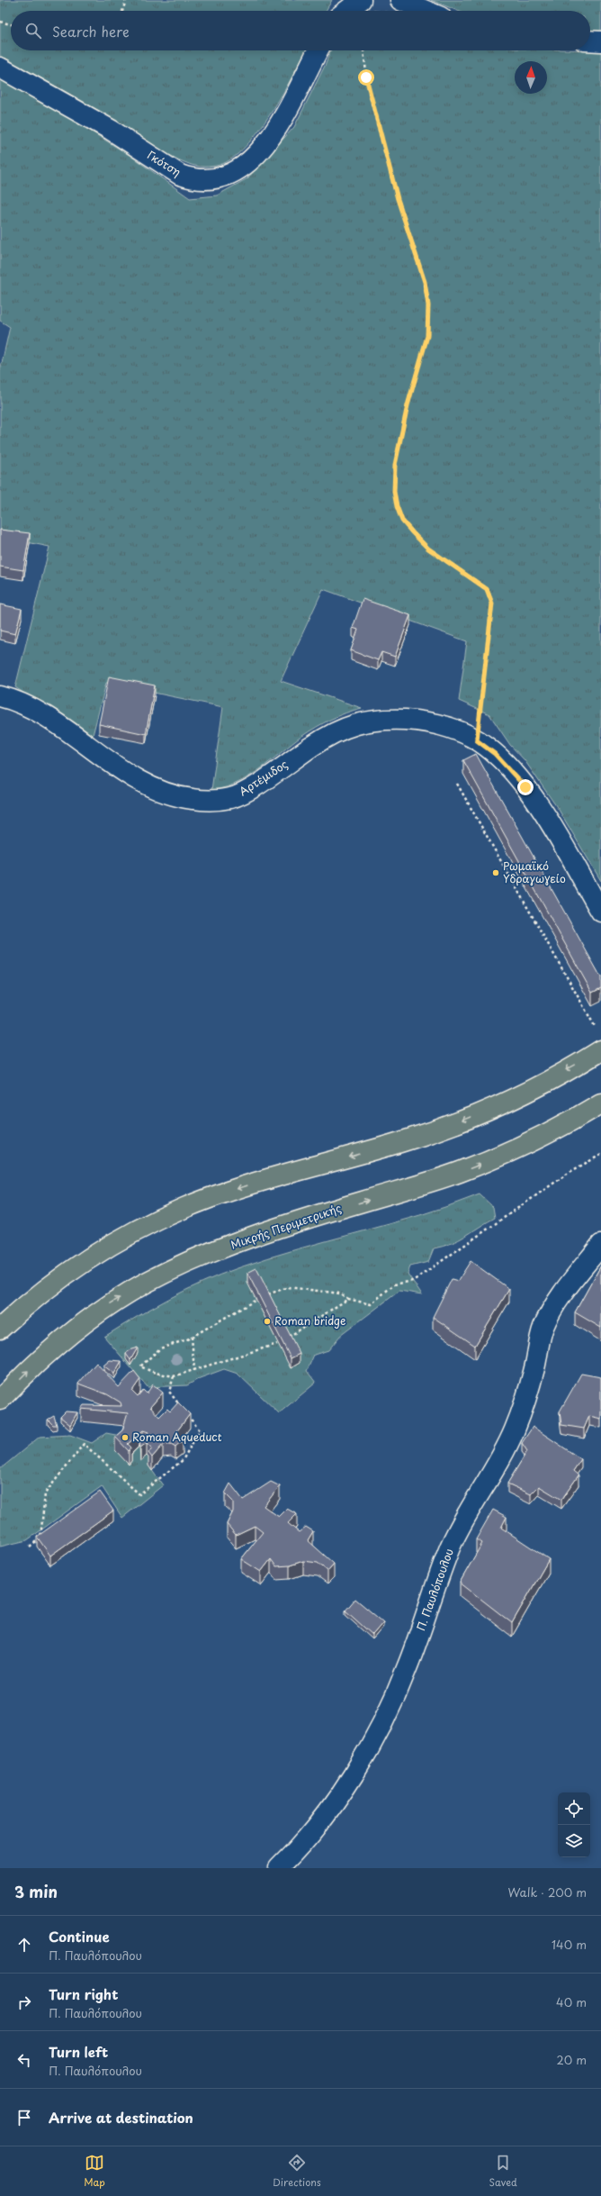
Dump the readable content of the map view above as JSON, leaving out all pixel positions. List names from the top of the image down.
{
  "streets": {
    "main road": ["Μικρής Περιμετρικής"],
    "street": ["Γκότση", "Αρτέμιδος", "Π. Παυλόπουλου"]
  },
  "places": ["Ρωμαϊκό Υδραγωγείο", "Roman bridge", "Roman Aqueduct"],
  "north": "top",
  "page": {
    "search": "Search here",
    "heading": ["3 min", "Walk · 200 m"],
    "list": [
      ["Continue", "Π. Παυλόπουλου", "140 m"],
      ["Turn right", "Π. Παυλόπουλου", "40 m"],
      ["Turn left", "Π. Παυλόπουλου", "20 m"],
      "Arrive at destination"
    ],
    "nav": ["Map", "Directions", "Saved"]
  }
}
